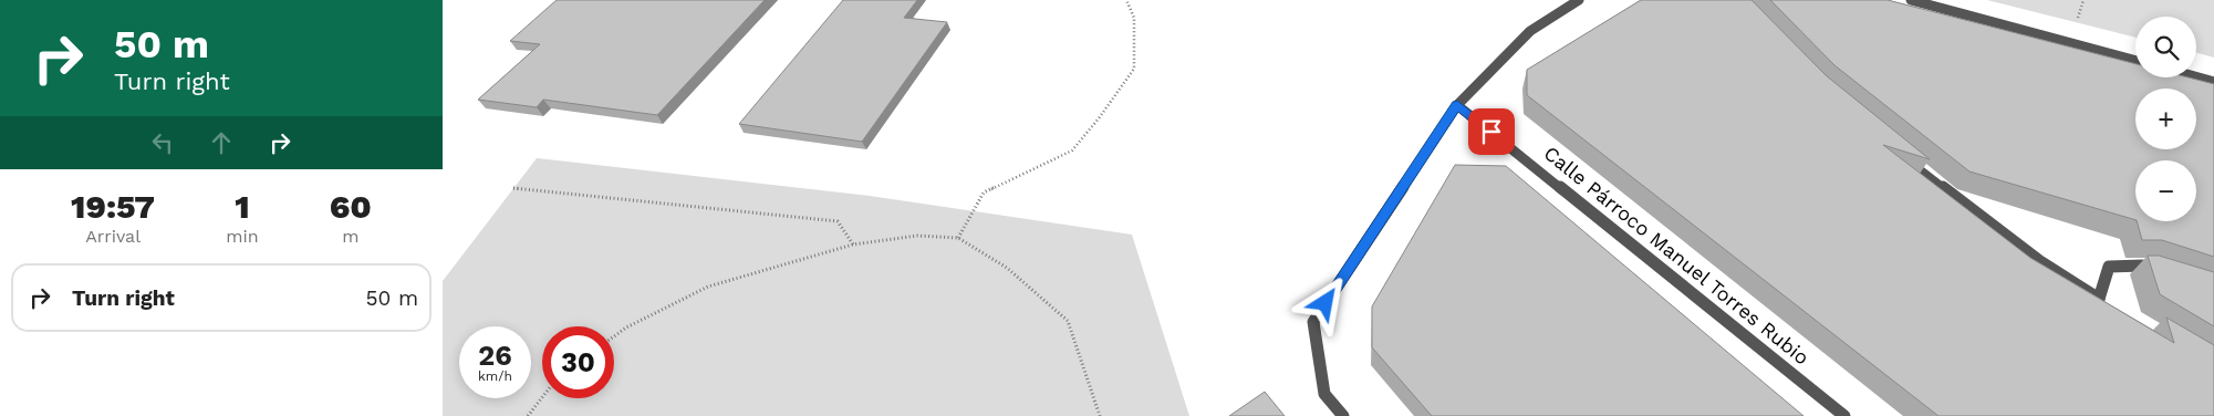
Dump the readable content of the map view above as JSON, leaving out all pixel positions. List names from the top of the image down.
{
  "streets": {
    "street": ["Calle Párroco Manuel Torres Rubio"]
  },
  "page": {
    "turn": ["50 m", "Turn right"],
    "map_buttons": ["+", "−"],
    "eta": [
      "19:57",
      "Arrival",
      "1",
      "min",
      "60",
      "m"
    ],
    "list": [
      {
        "name": "Turn right",
        "value": "50 m"
      }
    ],
    "speed": "26 km/h",
    "limit": "30"
  }
}
